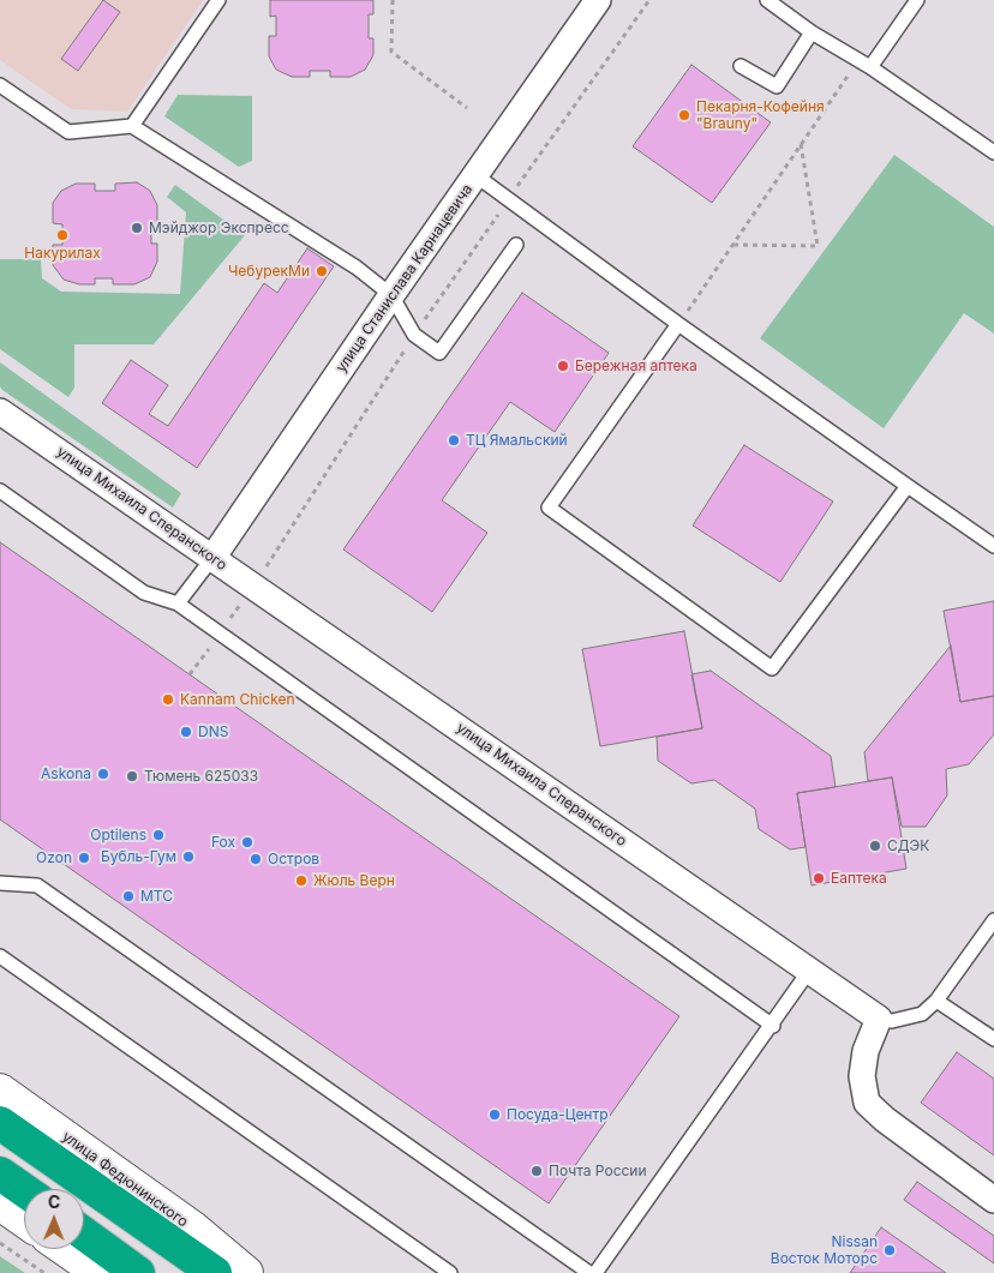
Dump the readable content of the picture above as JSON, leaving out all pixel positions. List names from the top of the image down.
{
  "streets": {
    "highway": ["улица Федюнинского"],
    "street": ["улица Станислава Карнацевича", "улица Михаила Сперанского"]
  },
  "crossings": [
    ["улица Станислава Карнацевича", "улица Михаила Сперанского"]
  ],
  "places": [
    "Пекарня-Кофейня \"Brauny\"",
    "Мэйджор Экспресс",
    "Накурилах",
    "ЧебурекМи",
    "Бережная аптека",
    "ТЦ Ямальский",
    "Kannam Chicken",
    "DNS",
    "Askona",
    "Тюмень 625033",
    "Optilens",
    "Fox",
    "СДЭК",
    "Бубль-Гум",
    "Ozon",
    "Остров",
    "Еаптека",
    "Жюль Верн",
    "МТС",
    "Посуда-Центр",
    "Почта России",
    "Nissan Восток Моторс"
  ],
  "north": "top"
}
